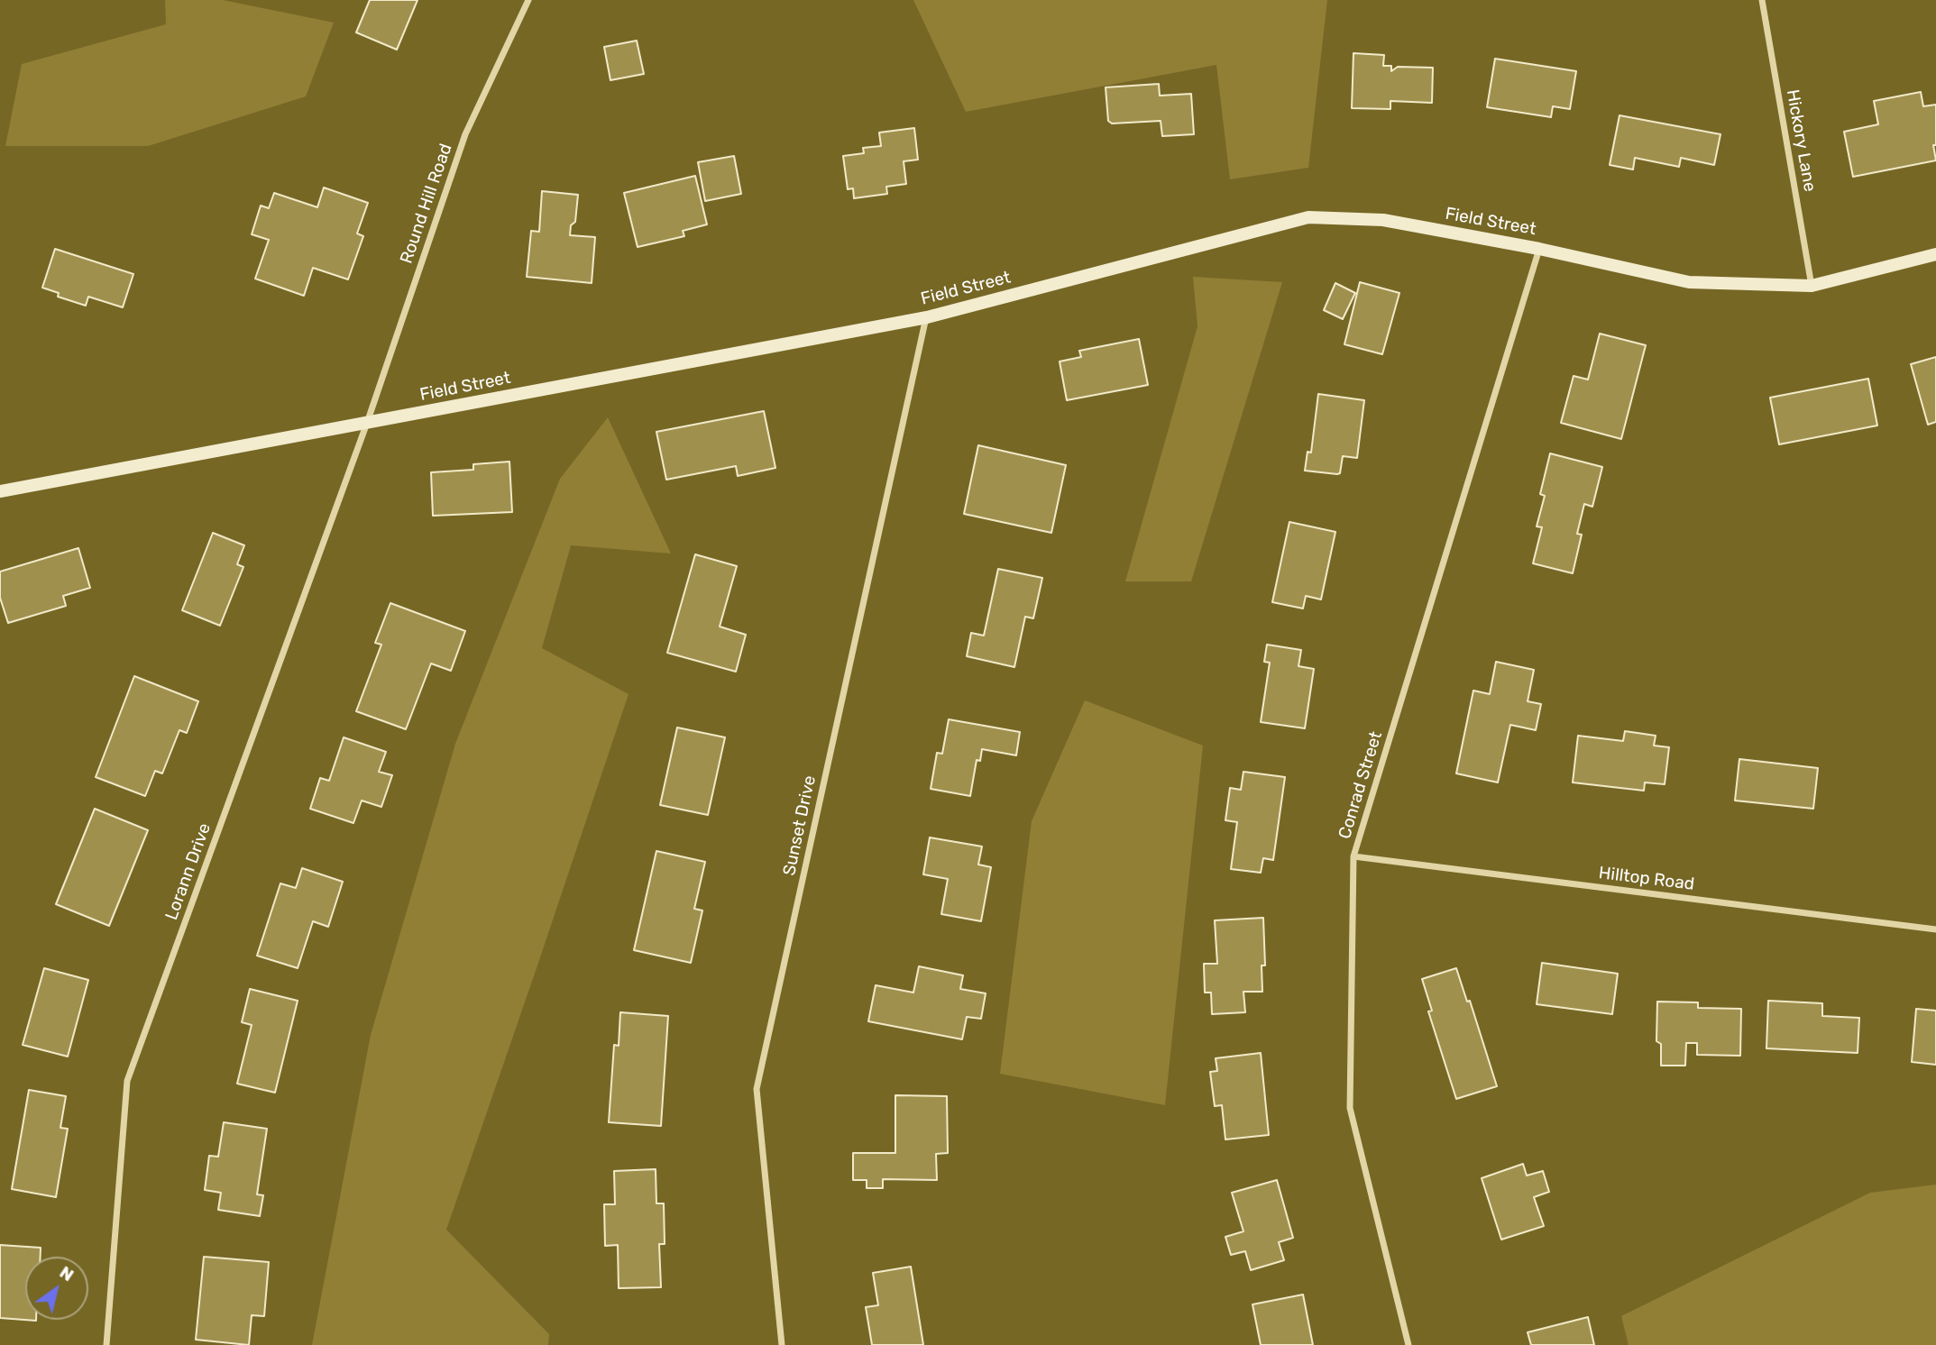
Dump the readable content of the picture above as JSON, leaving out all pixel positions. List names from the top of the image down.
{
  "streets": {
    "street": [
      "Hickory Lane",
      "Round Hill Road",
      "Field Street",
      "Conrad Street",
      "Sunset Drive",
      "Lorann Drive",
      "Hilltop Road"
    ]
  },
  "crossings": [
    ["Hickory Lane", "Field Street"],
    ["Round Hill Road", "Field Street"],
    ["Round Hill Road", "Lorann Drive"],
    ["Field Street", "Conrad Street"],
    ["Field Street", "Sunset Drive"],
    ["Field Street", "Lorann Drive"],
    ["Conrad Street", "Hilltop Road"]
  ],
  "north": "top right"
}
